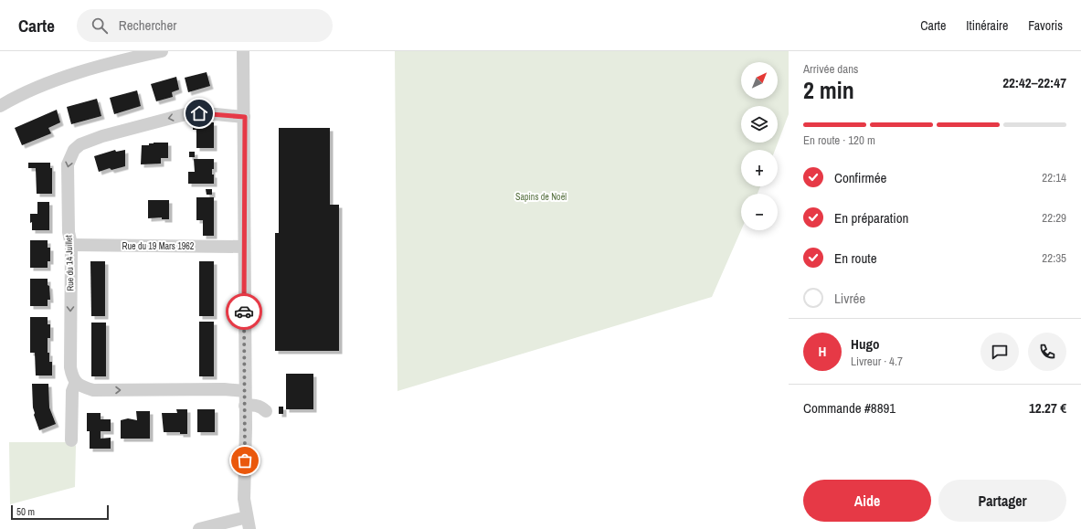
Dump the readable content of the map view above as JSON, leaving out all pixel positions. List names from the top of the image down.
{
  "streets": {
    "street": ["Rue du 19 Mars 1962", "Rue du 14 Juillet"]
  },
  "crossings": [
    ["Rue du 19 Mars 1962", "Rue du 14 Juillet"]
  ],
  "parks": ["Sapins de Noël"],
  "scale_bar": "50 m",
  "north": "top right",
  "page": {
    "header": "Carte",
    "search": "Rechercher",
    "nav": ["Carte", "Itinéraire", "Favoris"],
    "heading": ["2 min", "Arrivée dans", "22:42–22:47"],
    "panel": [
      "Hugo",
      "Livreur · 4.7",
      "Commande #8891",
      "12.27 €"
    ],
    "map_buttons": ["+", "−"],
    "bar": "En route · 120 m",
    "list": [
      ["Confirmée", "22:14"],
      ["En préparation", "22:29"],
      ["En route", "22:35"],
      "Livrée"
    ],
    "round": "H",
    "buttons": ["Aide", "Partager"],
    "scale": "50 m"
  }
}
